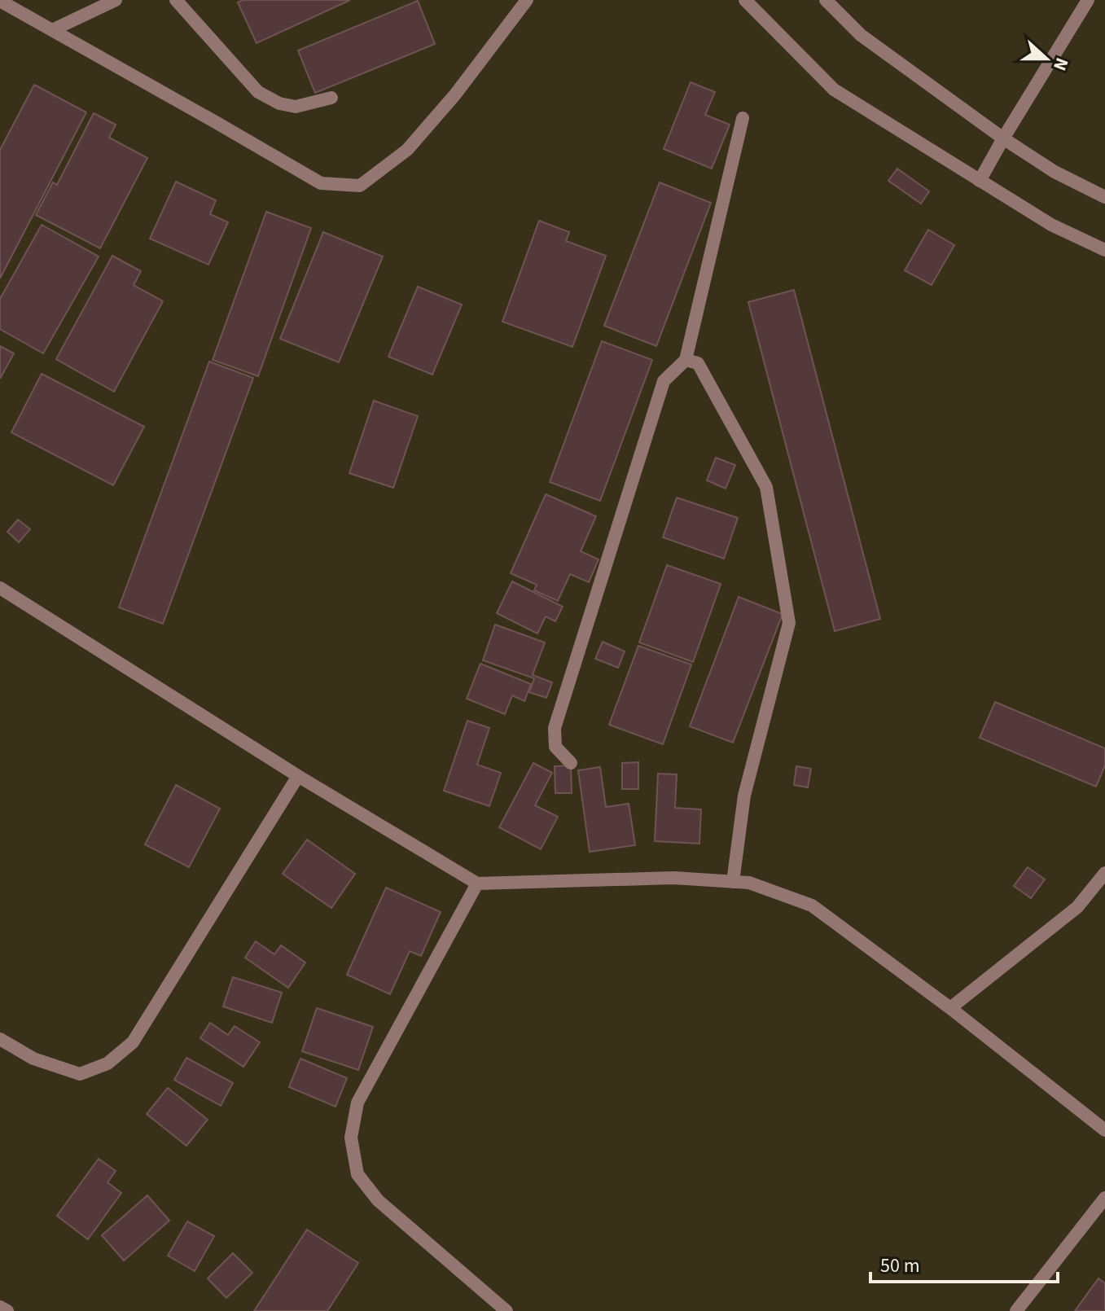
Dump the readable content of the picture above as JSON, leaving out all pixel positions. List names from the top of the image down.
{
  "scale_bar": "50 m",
  "north": "right"
}
